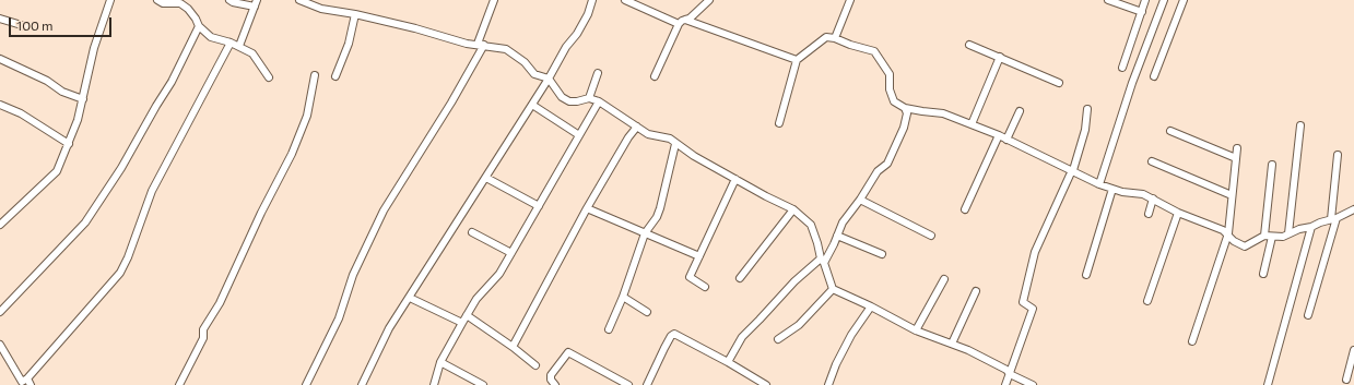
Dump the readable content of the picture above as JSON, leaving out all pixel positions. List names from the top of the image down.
{
  "scale_bar": "100 m"
}
